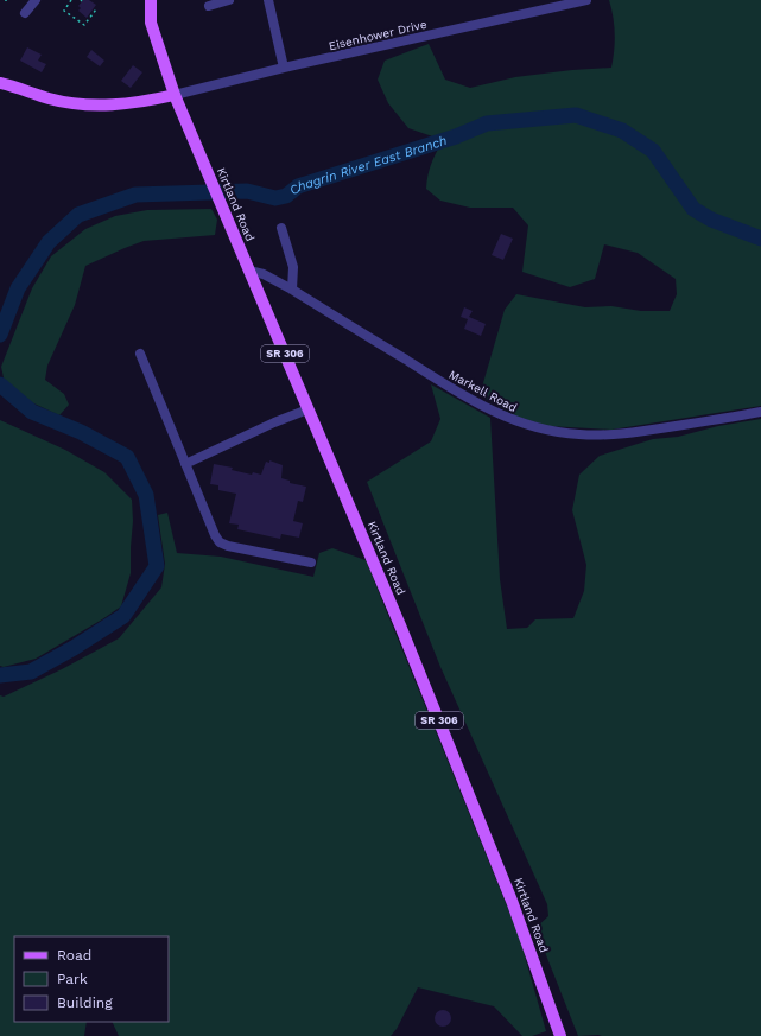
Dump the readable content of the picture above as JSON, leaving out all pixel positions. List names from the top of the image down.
{
  "streets": {
    "main road": ["Kirtland Road", "SR 306"],
    "street": ["Eisenhower Drive", "Markell Road"]
  },
  "crossings": [
    ["Eisenhower Drive", "Kirtland Road"],
    ["Kirtland Road", "Markell Road"]
  ],
  "water": ["Chagrin River East Branch"],
  "legend": ["Road", "Park", "Building"]
}
